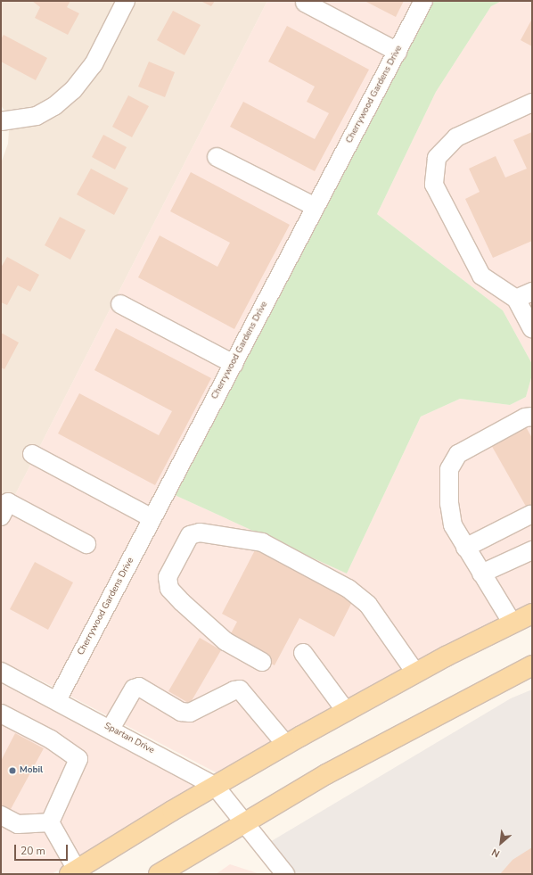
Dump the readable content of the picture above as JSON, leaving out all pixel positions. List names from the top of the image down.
{
  "streets": {
    "street": ["Cherrywood Gardens Drive", "Spartan Drive"]
  },
  "crossings": [
    ["Cherrywood Gardens Drive", "Spartan Drive"]
  ],
  "places": ["Mobil"],
  "scale_bar": "20 m",
  "north": "bottom left"
}
